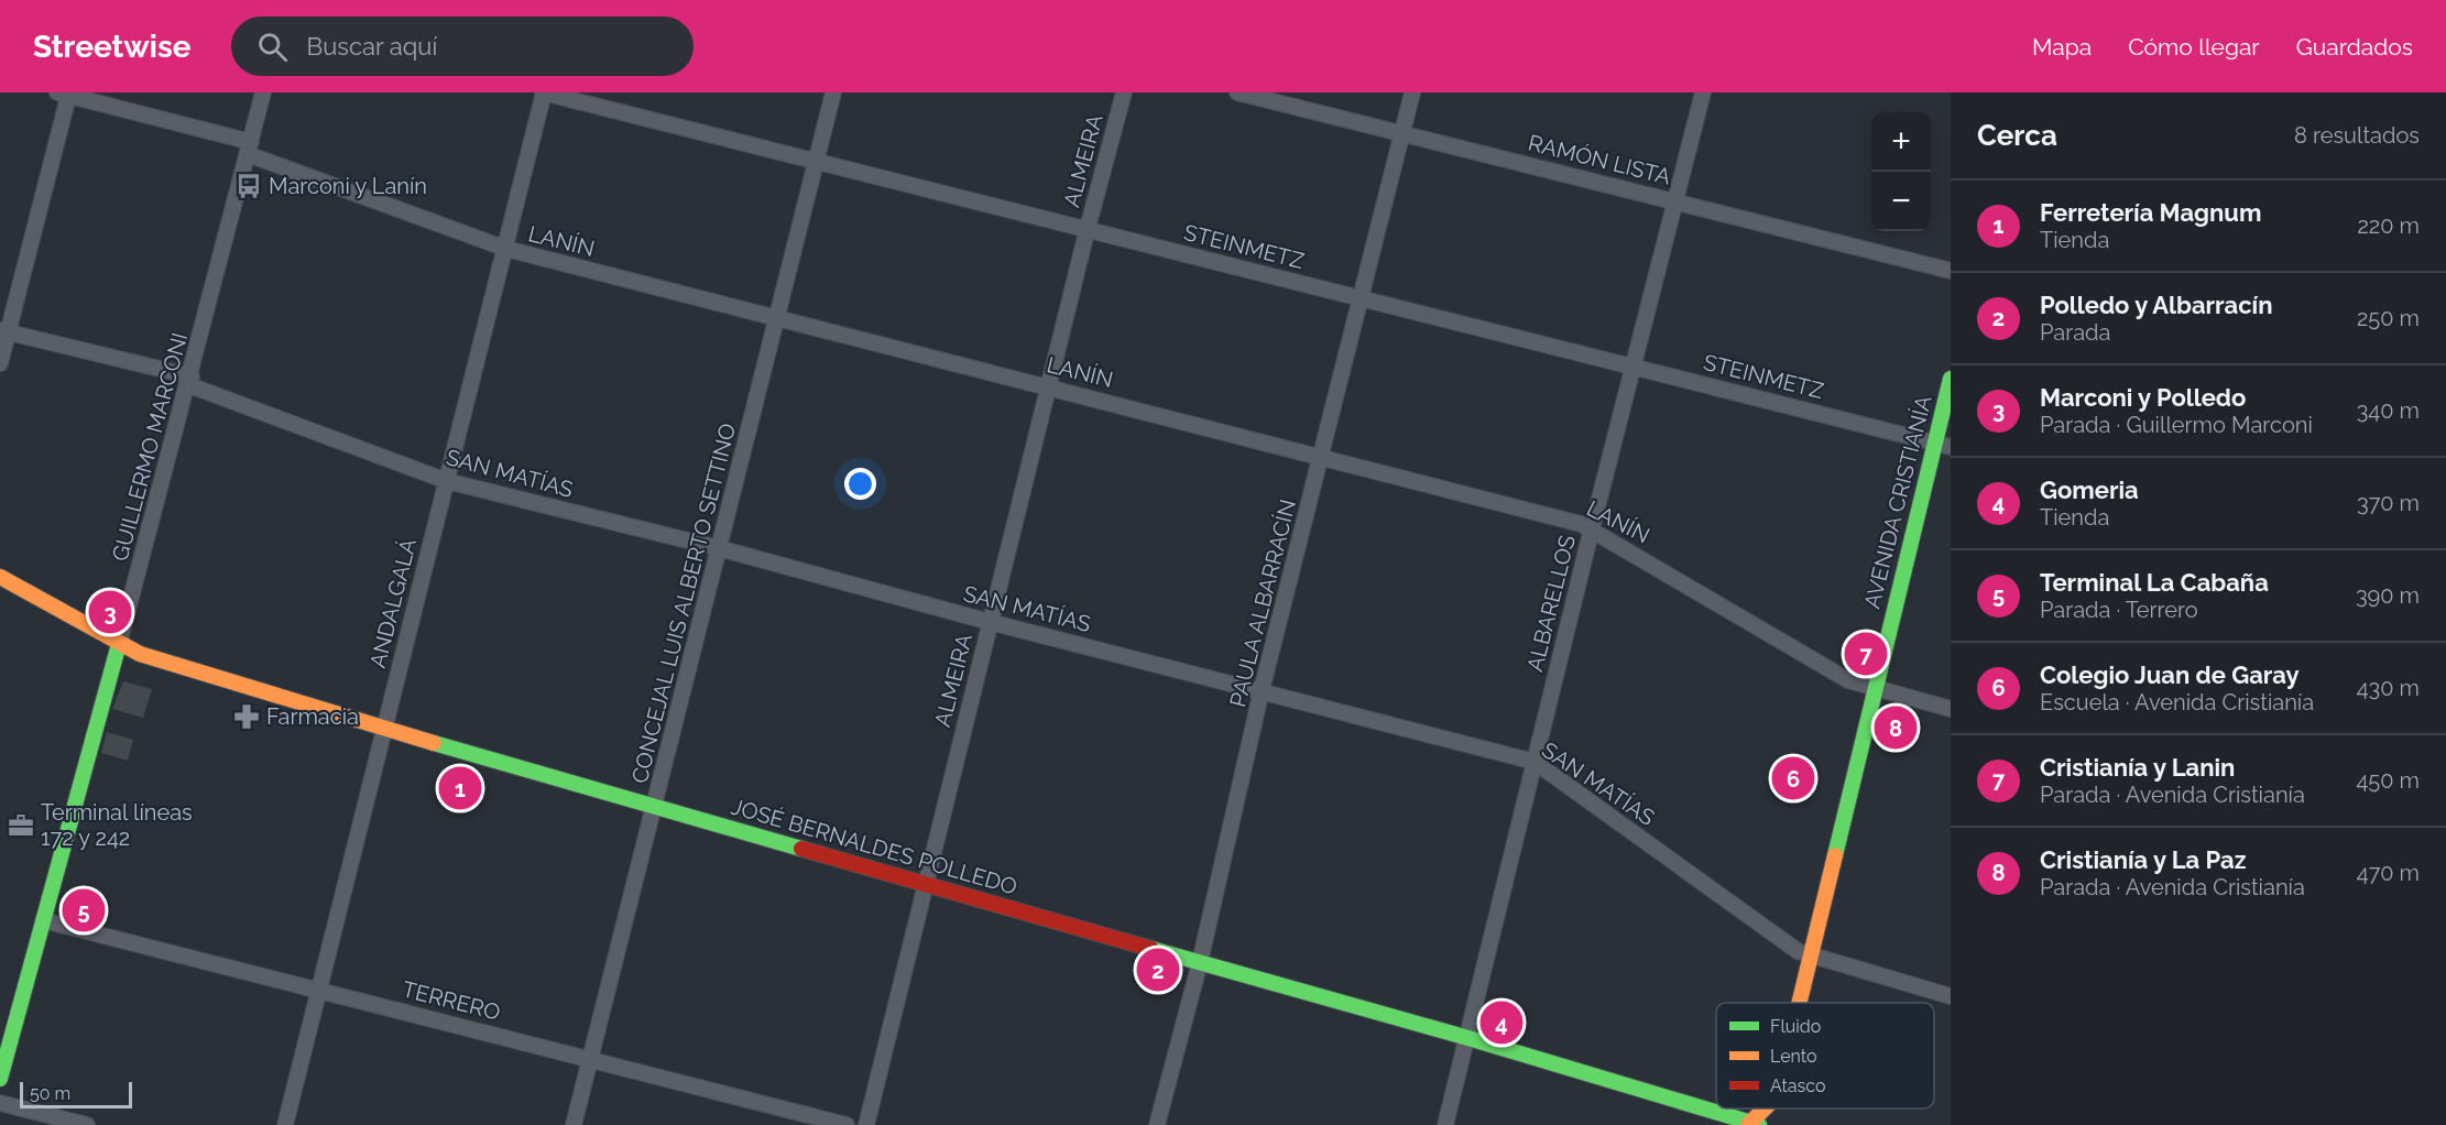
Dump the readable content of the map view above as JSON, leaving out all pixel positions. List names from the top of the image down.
{
  "streets": {
    "main road": ["GUILLERMO MARCONI", "AVENIDA CRISTIANÍA", "JOSÉ BERNALDES POLLEDO"],
    "street": [
      "RAMÓN LISTA",
      "ALMEIRA",
      "LANÍN",
      "STEINMETZ",
      "SAN MATÍAS",
      "ANDALGALÁ",
      "CONCEJAL LUIS ALBERTO SETTINO",
      "PAULA ALBARRACÍN",
      "ALBARELLOS",
      "TERRERO"
    ]
  },
  "crossings": [
    ["RAMÓN LISTA", "PAULA ALBARRACÍN"],
    ["RAMÓN LISTA", "ALBARELLOS"],
    ["ALMEIRA", "LANÍN"],
    ["ALMEIRA", "STEINMETZ"],
    ["ALMEIRA", "SAN MATÍAS"],
    ["ALMEIRA", "JOSÉ BERNALDES POLLEDO"],
    ["LANÍN", "GUILLERMO MARCONI"],
    ["LANÍN", "AVENIDA CRISTIANÍA"],
    ["LANÍN", "ANDALGALÁ"],
    ["LANÍN", "CONCEJAL LUIS ALBERTO SETTINO"],
    ["LANÍN", "PAULA ALBARRACÍN"],
    ["LANÍN", "ALBARELLOS"],
    ["STEINMETZ", "AVENIDA CRISTIANÍA"],
    ["STEINMETZ", "ANDALGALÁ"],
    ["STEINMETZ", "CONCEJAL LUIS ALBERTO SETTINO"],
    ["STEINMETZ", "PAULA ALBARRACÍN"],
    ["STEINMETZ", "ALBARELLOS"],
    ["GUILLERMO MARCONI", "SAN MATÍAS"],
    ["GUILLERMO MARCONI", "JOSÉ BERNALDES POLLEDO"],
    ["GUILLERMO MARCONI", "TERRERO"],
    ["SAN MATÍAS", "AVENIDA CRISTIANÍA"],
    ["SAN MATÍAS", "ANDALGALÁ"],
    ["SAN MATÍAS", "CONCEJAL LUIS ALBERTO SETTINO"],
    ["SAN MATÍAS", "PAULA ALBARRACÍN"],
    ["SAN MATÍAS", "ALBARELLOS"],
    ["AVENIDA CRISTIANÍA", "JOSÉ BERNALDES POLLEDO"],
    ["ANDALGALÁ", "JOSÉ BERNALDES POLLEDO"],
    ["ANDALGALÁ", "TERRERO"],
    ["CONCEJAL LUIS ALBERTO SETTINO", "JOSÉ BERNALDES POLLEDO"],
    ["CONCEJAL LUIS ALBERTO SETTINO", "TERRERO"],
    ["PAULA ALBARRACÍN", "JOSÉ BERNALDES POLLEDO"],
    ["ALBARELLOS", "JOSÉ BERNALDES POLLEDO"]
  ],
  "places": {
    "bus stop": ["Marconi y Lanín"],
    "pharmacy": ["Farmacia"],
    "office": ["Terminal líneas 172 y 242"]
  },
  "legend": ["Fluido", "Lento", "Atasco"],
  "scale_bar": "50 m",
  "page": {
    "header": "Streetwise",
    "search": "Buscar aquí",
    "nav": ["Mapa", "Cómo llegar", "Guardados"],
    "heading": ["Cerca", "8 resultados"],
    "map_buttons": ["+", "−"],
    "list": [
      {
        "mark": "1",
        "name": "Ferretería Magnum",
        "note": "Tienda",
        "value": "220 m"
      },
      {
        "mark": "2",
        "name": "Polledo y Albarracín",
        "note": "Parada",
        "value": "250 m"
      },
      {
        "mark": "3",
        "name": "Marconi y Polledo",
        "note": "Parada · Guillermo Marconi",
        "value": "340 m"
      },
      {
        "mark": "4",
        "name": "Gomeria",
        "note": "Tienda",
        "value": "370 m"
      },
      {
        "mark": "5",
        "name": "Terminal La Cabaña",
        "note": "Parada · Terrero",
        "value": "390 m"
      },
      {
        "mark": "6",
        "name": "Colegio Juan de Garay",
        "note": "Escuela · Avenida Cristianía",
        "value": "430 m"
      },
      {
        "mark": "7",
        "name": "Cristianía y Lanin",
        "note": "Parada · Avenida Cristianía",
        "value": "450 m"
      },
      {
        "mark": "8",
        "name": "Cristianía y La Paz",
        "note": "Parada · Avenida Cristianía",
        "value": "470 m"
      }
    ],
    "pins": [
      "3",
      "7",
      "8",
      "6",
      "1",
      "5",
      "2",
      "4"
    ],
    "scale": "50 m"
  }
}
